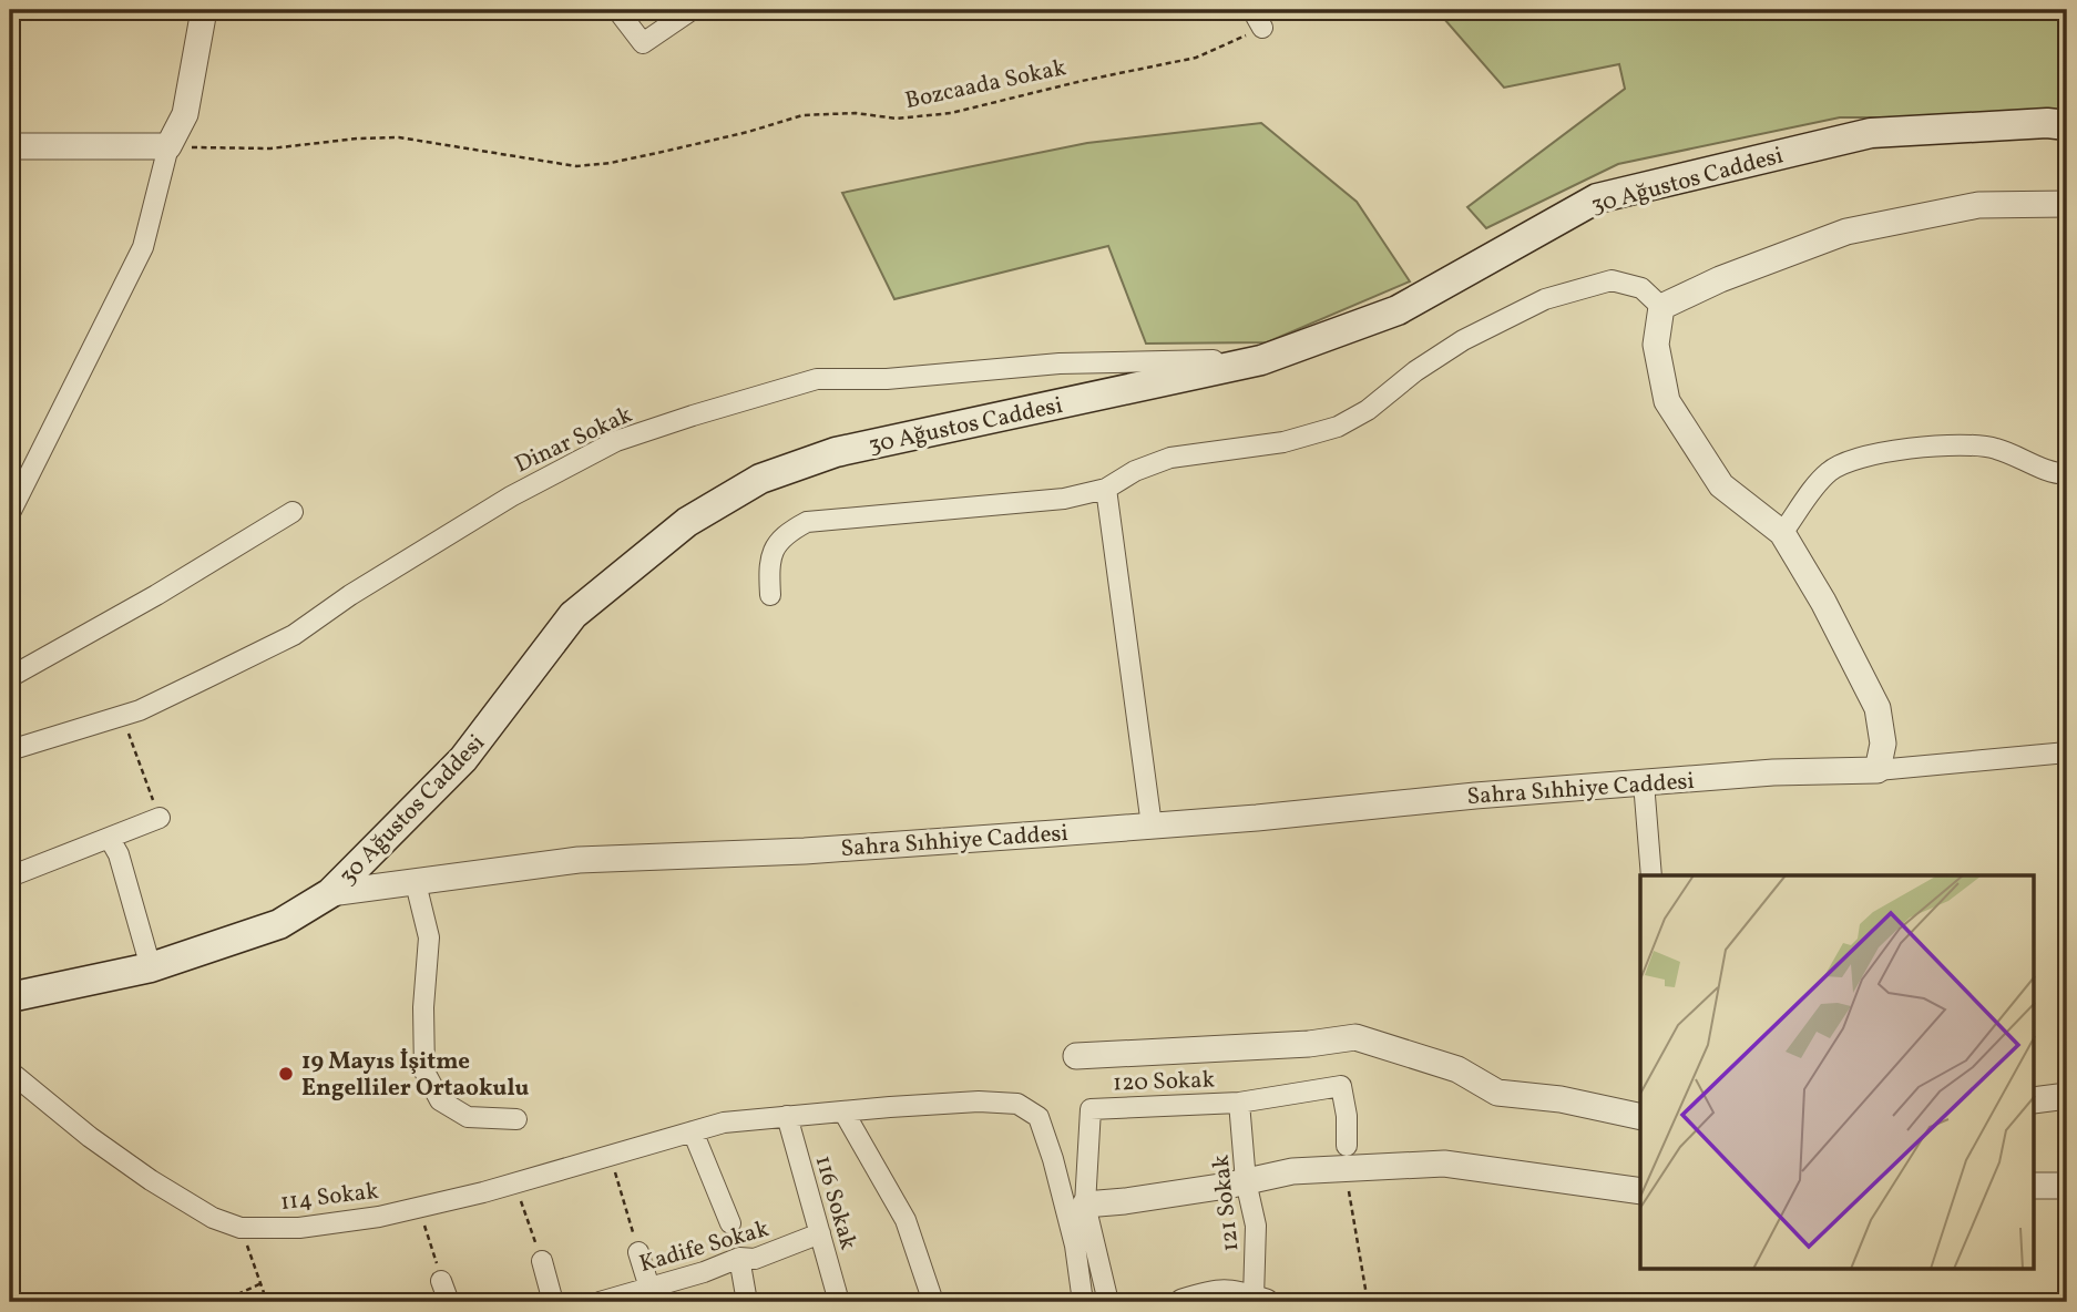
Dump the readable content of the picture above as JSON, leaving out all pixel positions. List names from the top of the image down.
{
  "streets": {
    "main road": ["30 Ağustos Caddesi"],
    "street": [
      "Dinar Sokak",
      "Sahra Sıhhiye Caddesi",
      "120 Sokak",
      "114 Sokak",
      "116 Sokak",
      "121 Sokak",
      "Kadife Sokak"
    ],
    "path": ["Bozcaada Sokak"]
  },
  "crossings": [
    ["30 Ağustos Caddesi", "Dinar Sokak"],
    ["30 Ağustos Caddesi", "Sahra Sıhhiye Caddesi"],
    ["120 Sokak", "121 Sokak"],
    ["114 Sokak", "116 Sokak"],
    ["116 Sokak", "Kadife Sokak"]
  ],
  "places": ["19 Mayıs İşitme Engelliler Ortaokulu"]
}
